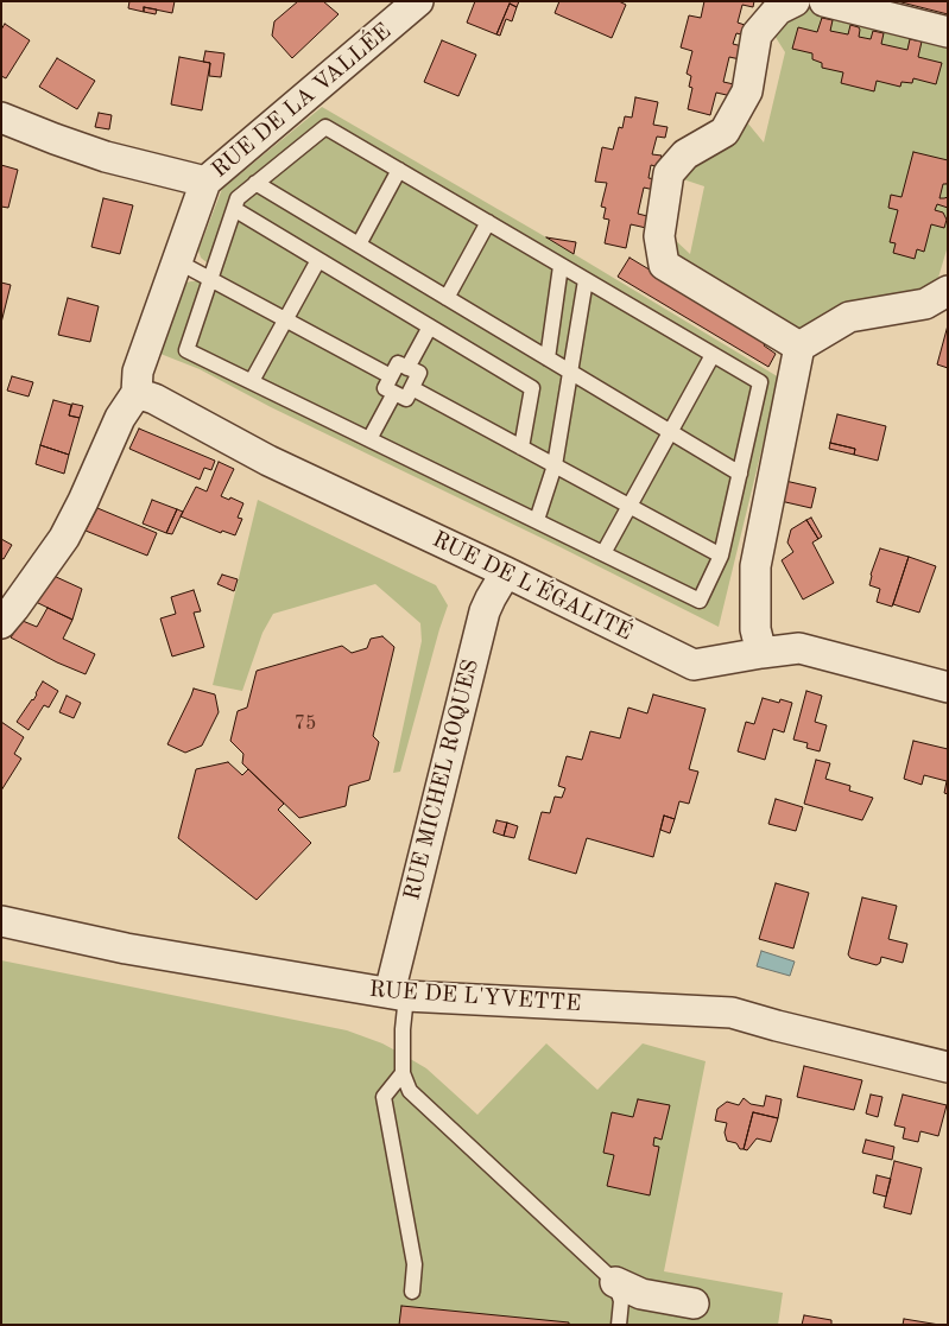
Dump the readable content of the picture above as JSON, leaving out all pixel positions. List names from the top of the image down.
{
  "streets": {
    "street": [
      "RUE DE LA VALLÉE",
      "RUE DE L'ÉGALITÉ",
      "RUE MICHEL ROQUES",
      "RUE DE L'YVETTE"
    ]
  },
  "crossings": [
    ["RUE DE LA VALLÉE", "RUE DE L'ÉGALITÉ"],
    ["RUE DE L'ÉGALITÉ", "RUE MICHEL ROQUES"],
    ["RUE MICHEL ROQUES", "RUE DE L'YVETTE"]
  ],
  "house_numbers": ["75"]
}
